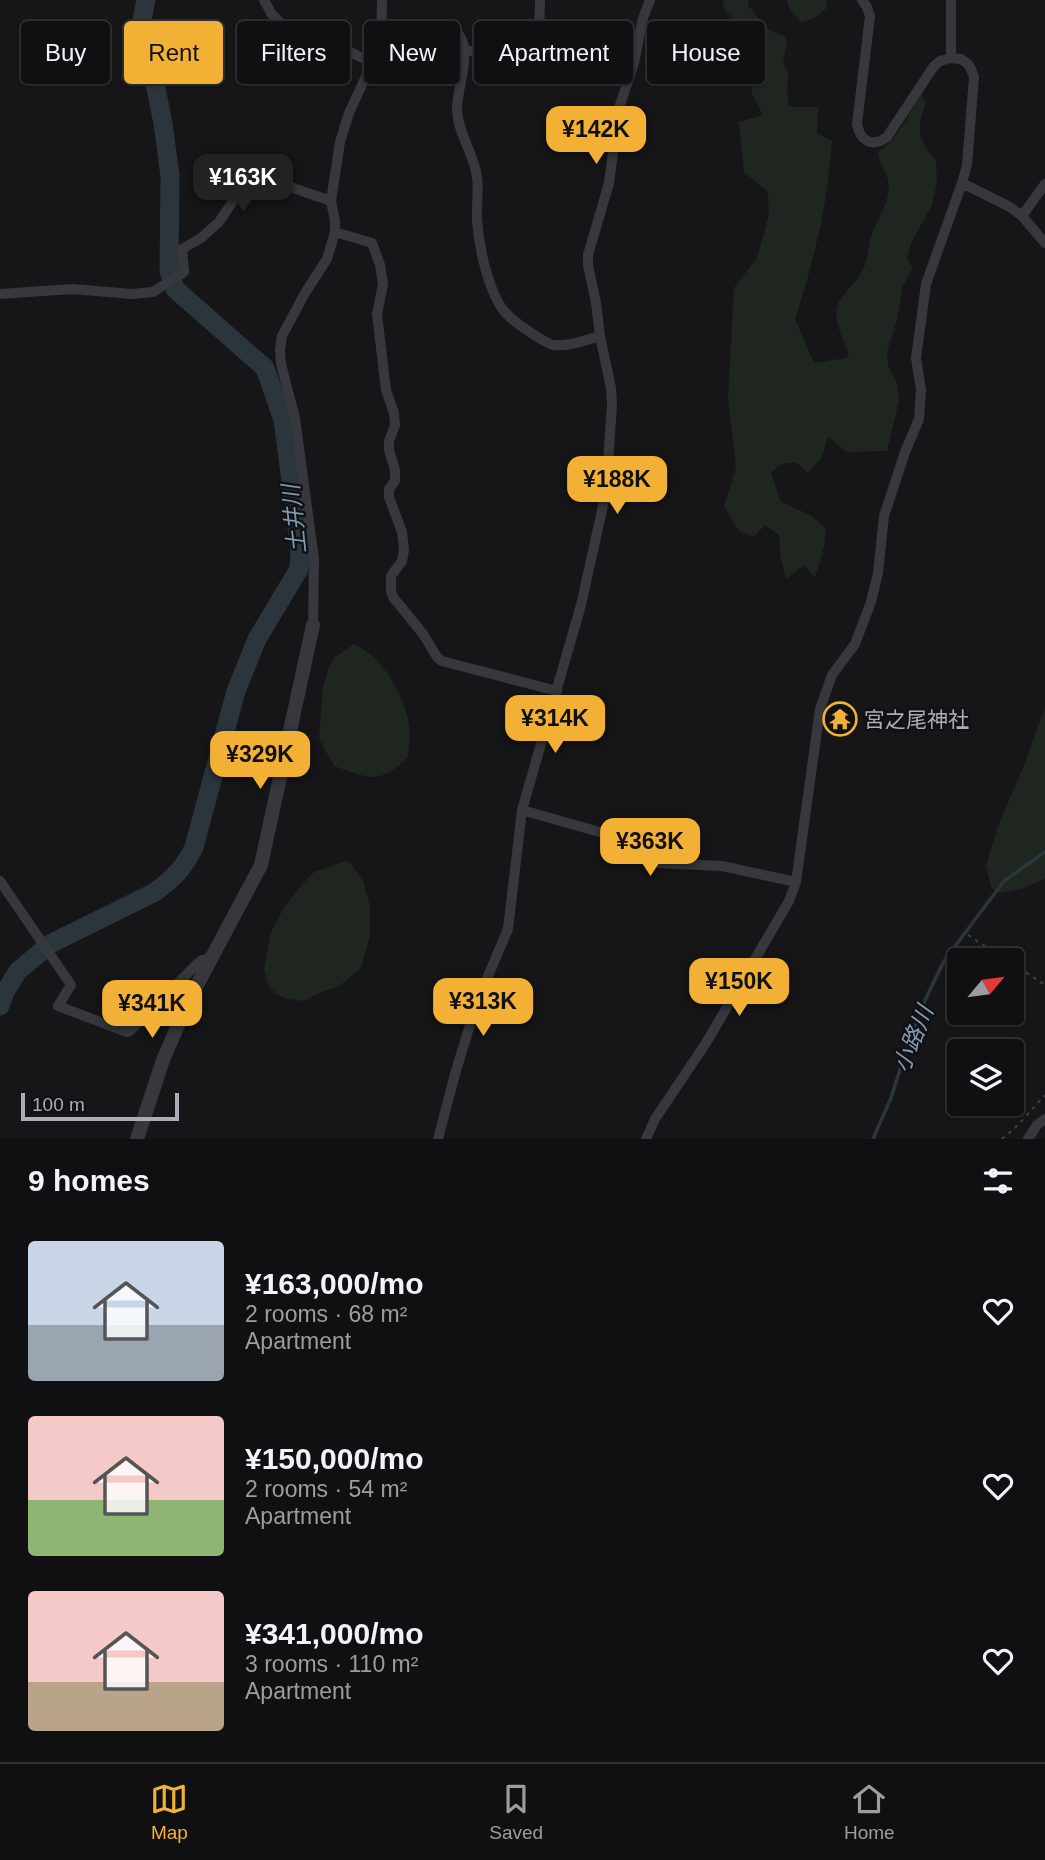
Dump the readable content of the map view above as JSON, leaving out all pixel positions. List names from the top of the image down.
{
  "water": ["土井川", "小路川"],
  "places": {
    "temple": ["宮之尾神社"]
  },
  "scale_bar": "100 m",
  "north": "top right",
  "page": {
    "chip": [
      "Buy",
      "Rent",
      "Filters",
      "New",
      "Apartment",
      "House"
    ],
    "price": [
      "¥142K",
      "¥163K",
      "¥188K",
      "¥314K",
      "¥329K",
      "¥363K",
      "¥150K",
      "¥313K",
      "¥341K"
    ],
    "scale": "100 m",
    "heading": "9 homes",
    "list": [
      {
        "name": "¥163,000/mo",
        "note": "2 rooms · 68 m² · Apartment"
      },
      {
        "name": "¥150,000/mo",
        "note": "2 rooms · 54 m² · Apartment"
      },
      {
        "name": "¥341,000/mo",
        "note": "3 rooms · 110 m² · Apartment"
      }
    ],
    "tabs": ["Map", "Saved", "Home"]
  }
}
